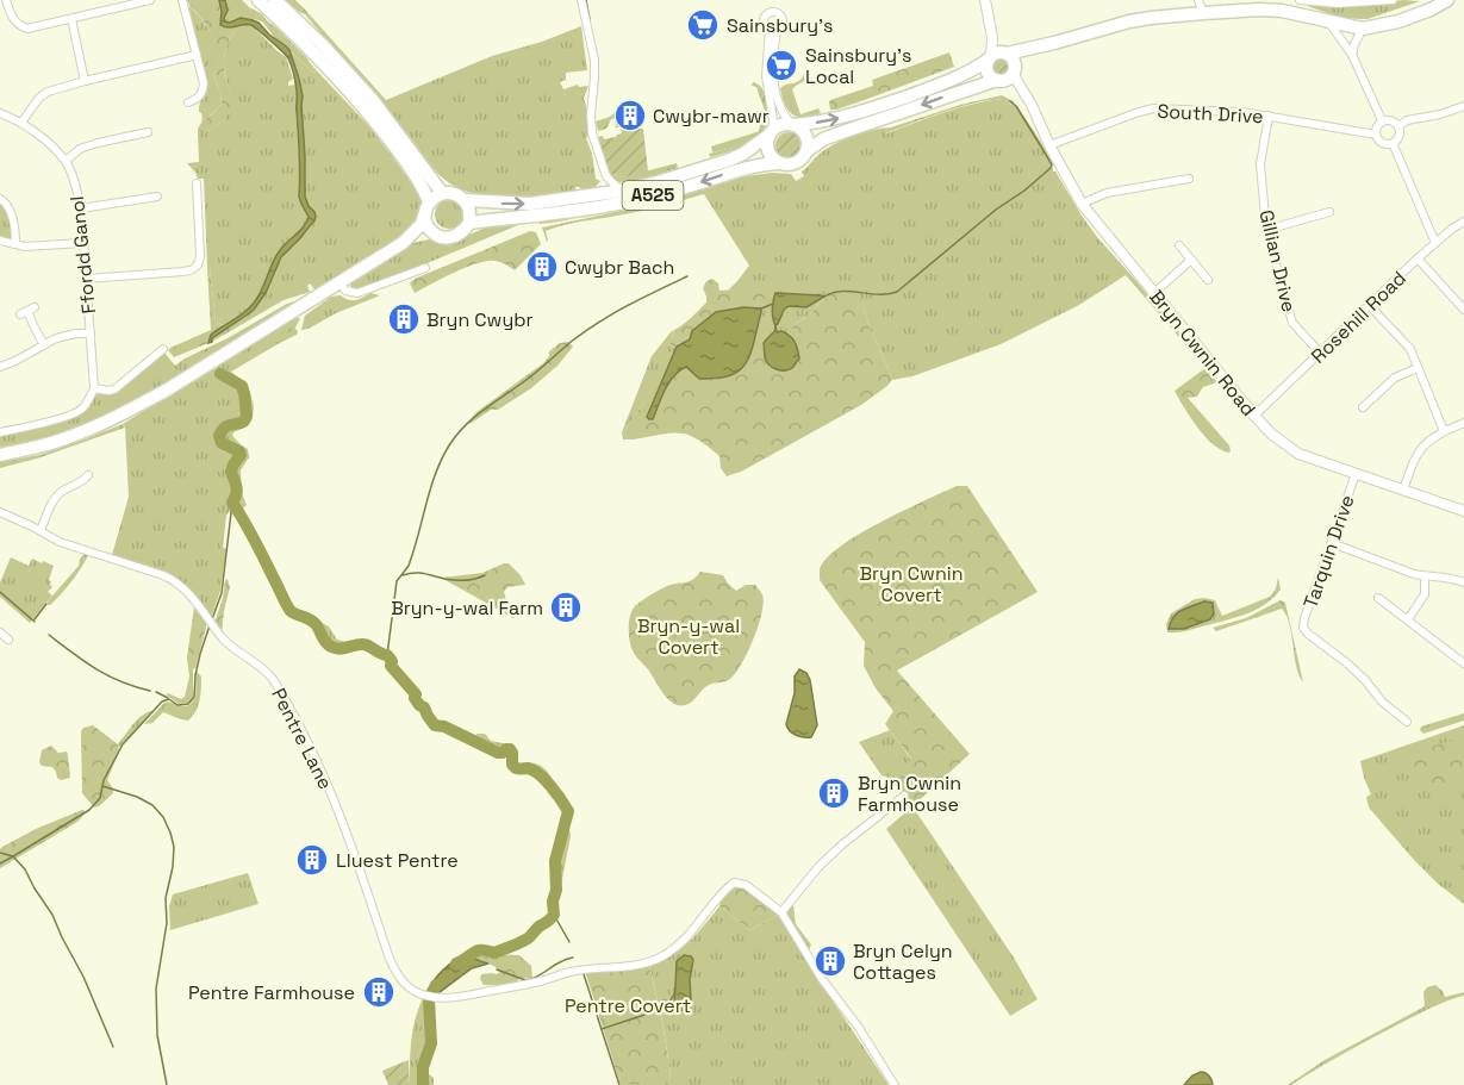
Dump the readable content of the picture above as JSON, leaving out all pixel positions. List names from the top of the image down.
{
  "streets": {
    "main road": ["A525"],
    "street": [
      "South Drive",
      "Ffordd Ganol",
      "Gillian Drive",
      "Rosehill Road",
      "Bryn Cwnin Road",
      "Tarquin Drive",
      "Pentre Lane"
    ]
  },
  "crossings": [
    ["South Drive", "Gillian Drive"],
    ["South Drive", "Bryn Cwnin Road"],
    ["A525", "Bryn Cwnin Road"],
    ["Gillian Drive", "Rosehill Road"],
    ["Rosehill Road", "Bryn Cwnin Road"],
    ["Bryn Cwnin Road", "Tarquin Drive"]
  ],
  "parks": ["Bryn Cwnin Covert", "Bryn-y-wal Covert", "Pentre Covert"],
  "places": {
    "supermarket": ["Sainsbury's", "Sainsbury's Local"],
    "building": [
      "Cwybr-mawr",
      "Cwybr Bach",
      "Bryn Cwybr",
      "Bryn-y-wal Farm",
      "Bryn Cwnin Farmhouse",
      "Lluest Pentre",
      "Bryn Celyn Cottages",
      "Pentre Farmhouse"
    ]
  }
}
